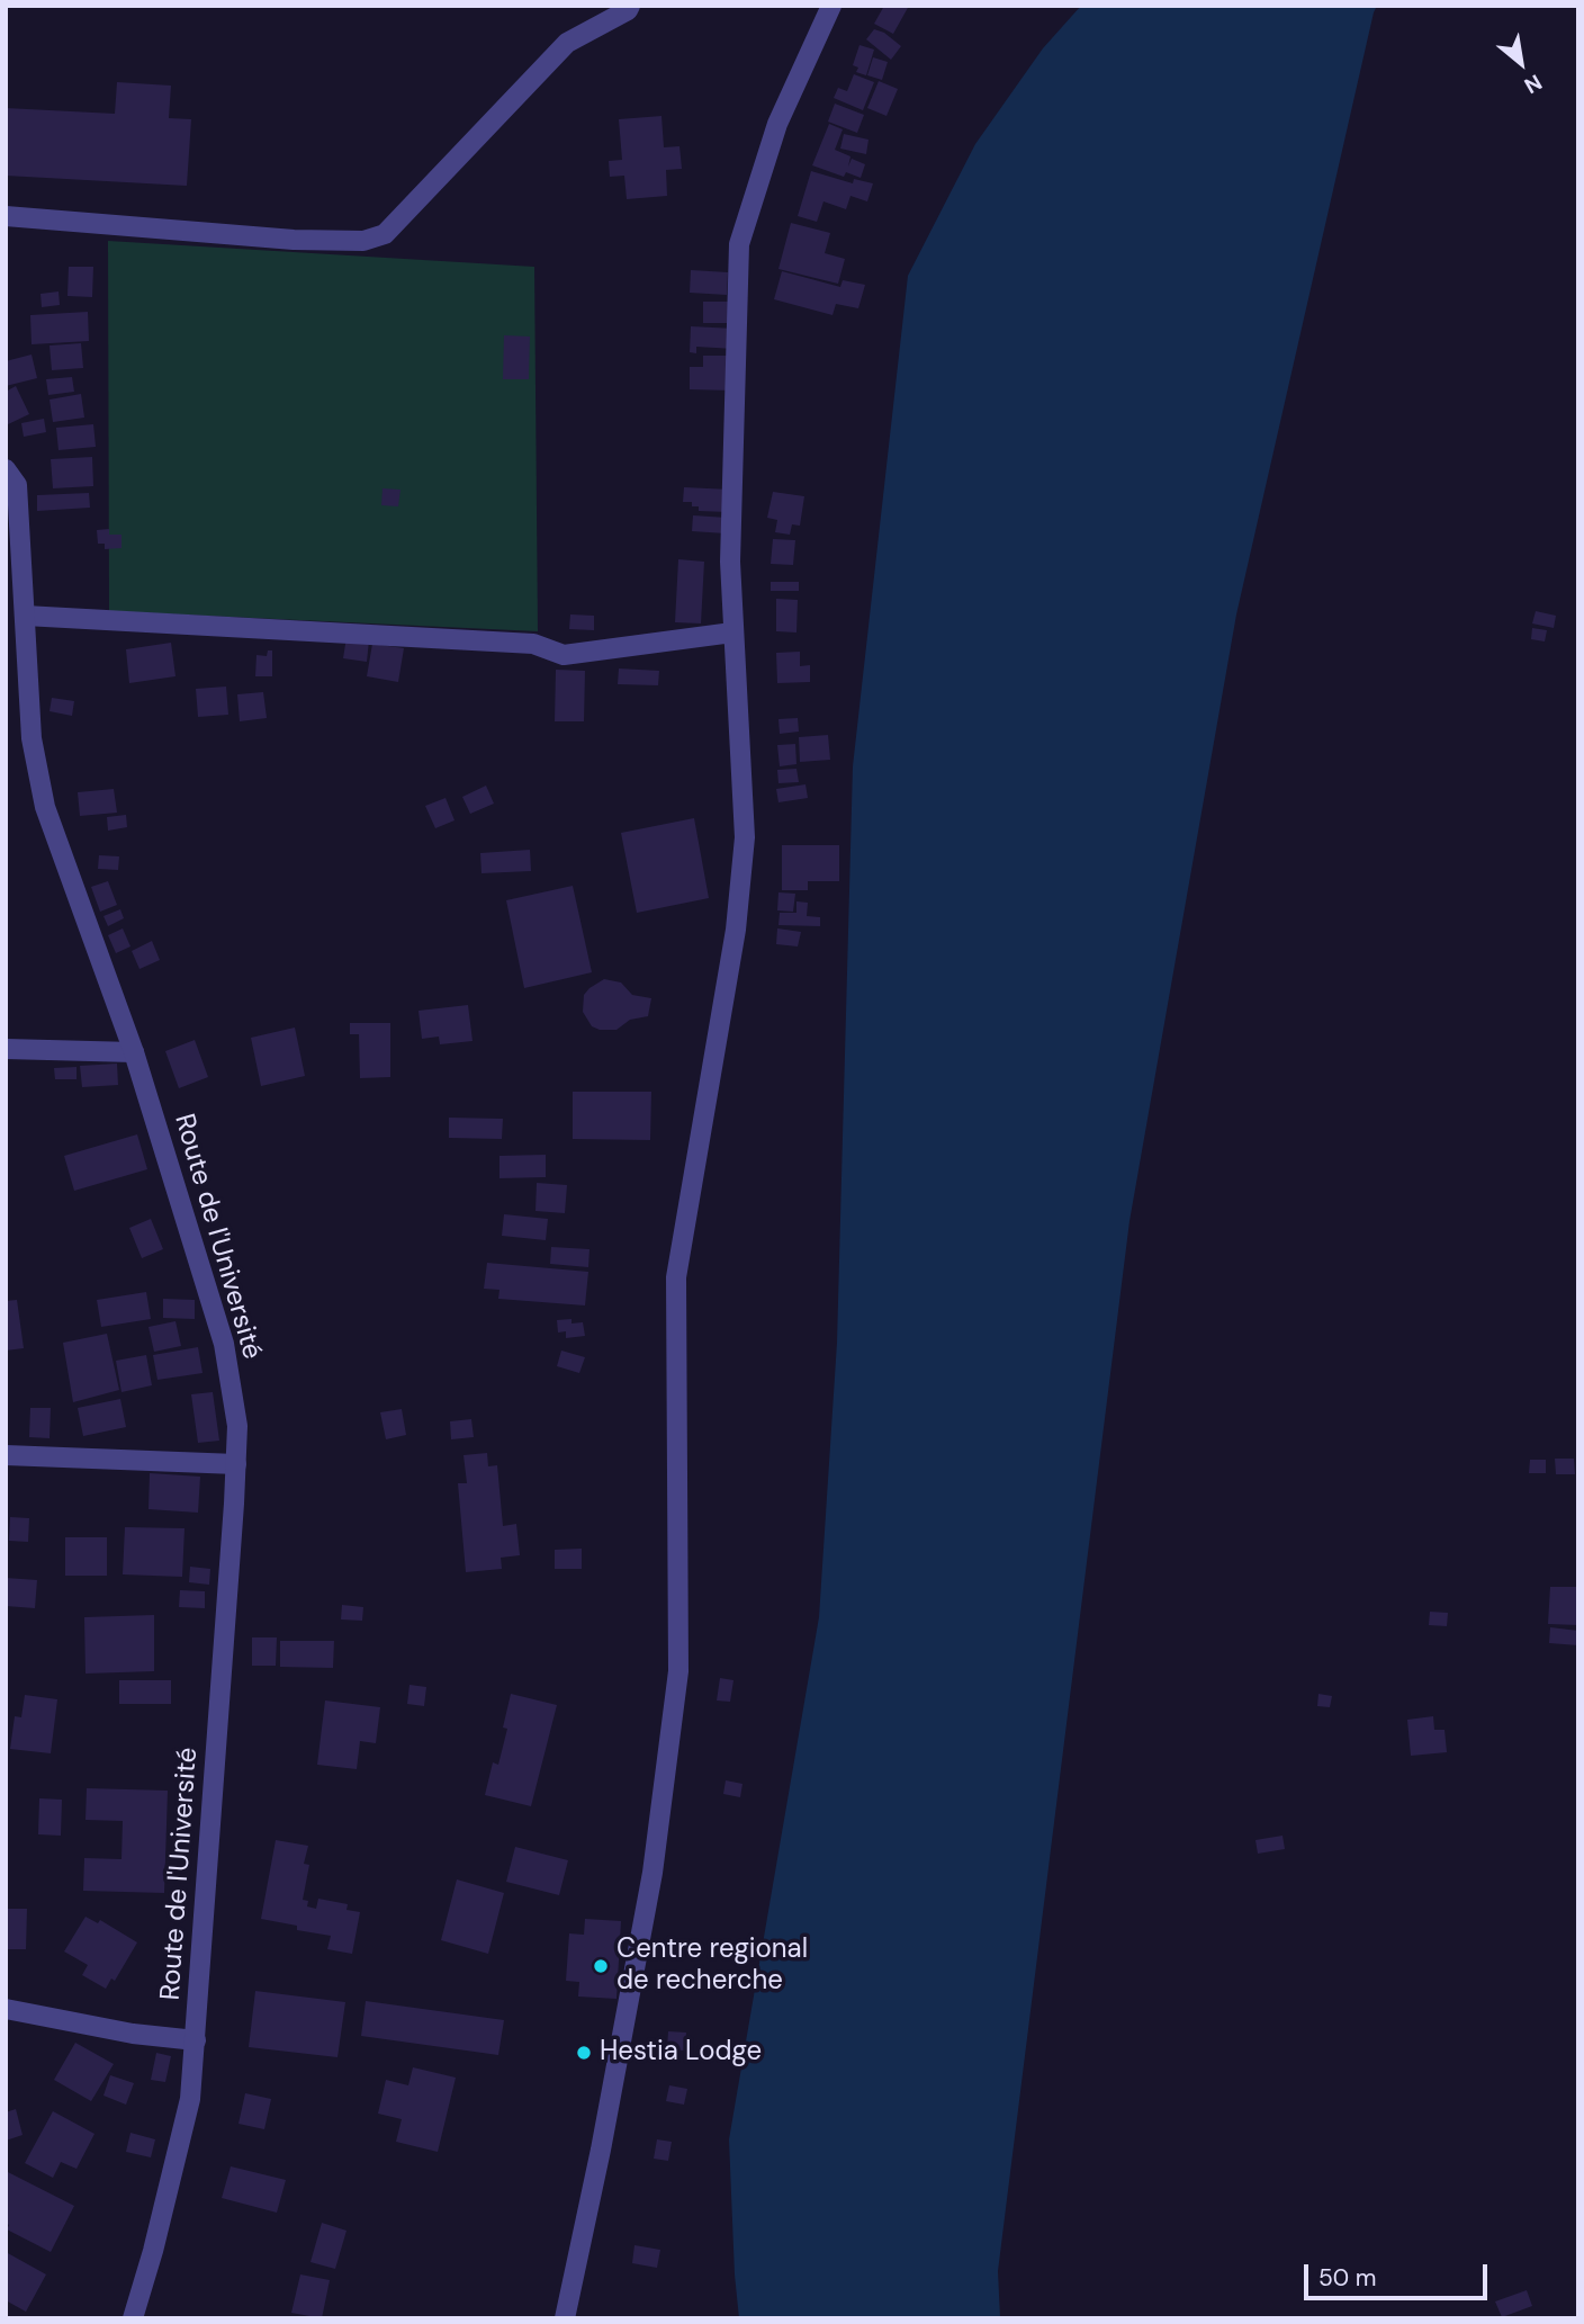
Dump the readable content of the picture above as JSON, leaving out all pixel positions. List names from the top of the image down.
{
  "streets": {
    "street": ["Route de l'Université"]
  },
  "places": ["Centre regional de recherche", "Hestia Lodge"],
  "scale_bar": "50 m",
  "north": "bottom right"
}
